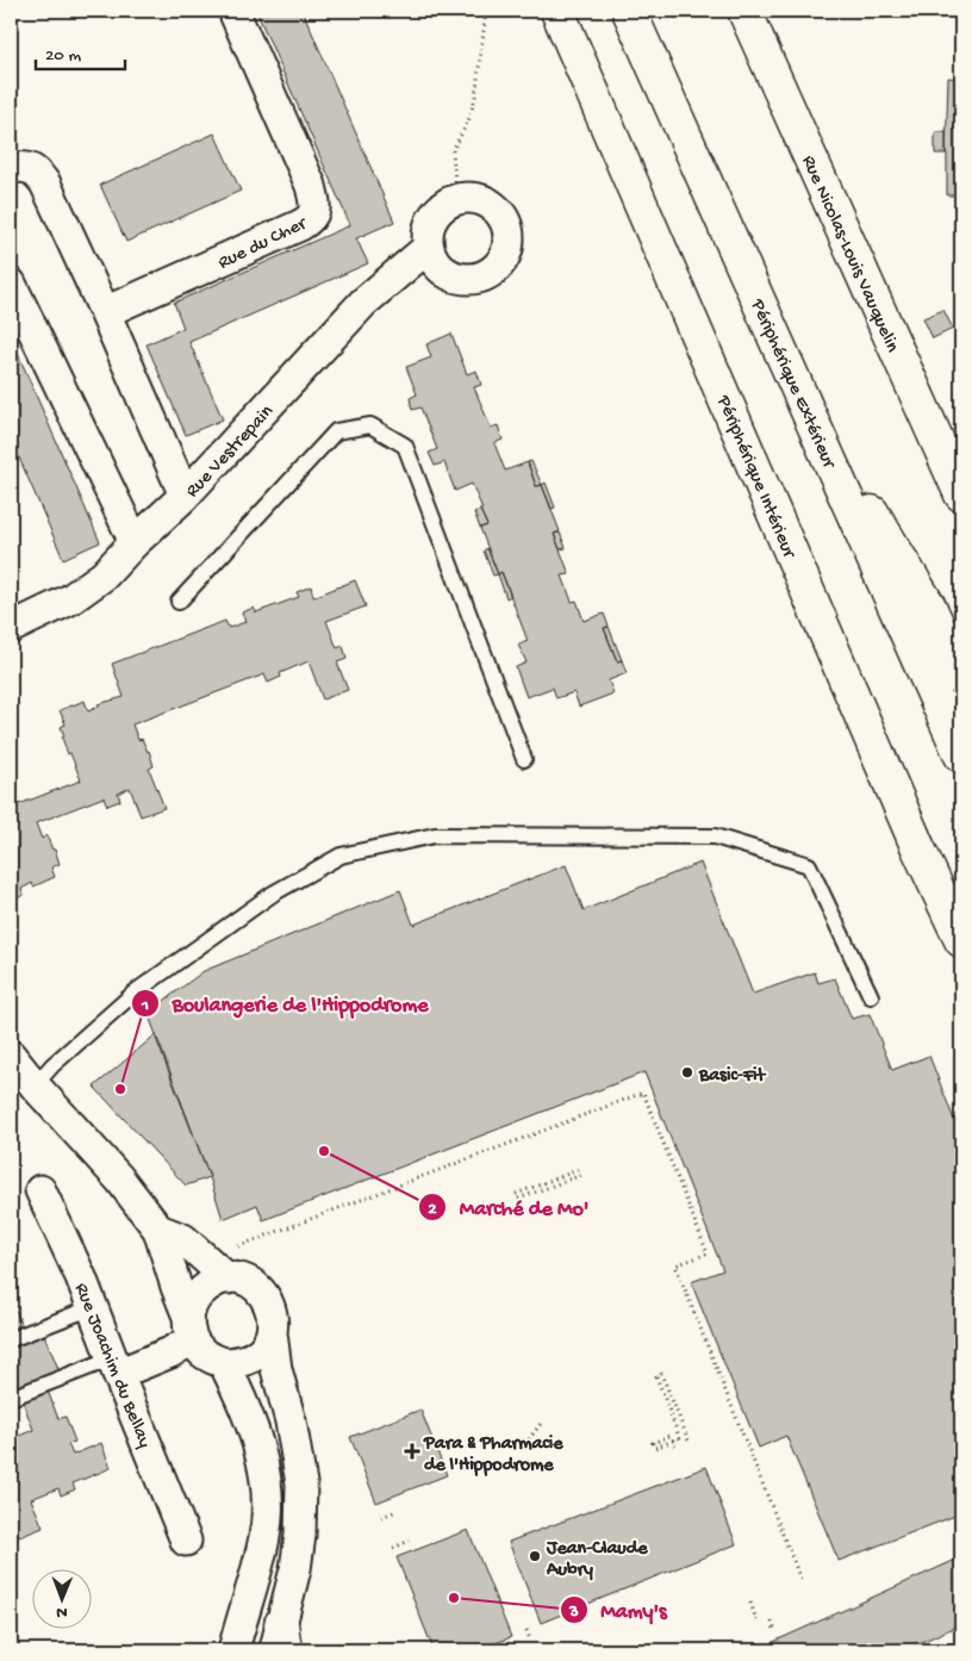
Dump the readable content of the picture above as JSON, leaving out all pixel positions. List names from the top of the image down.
{
  "streets": {
    "main road": ["Rue Nicolas-Louis Vauquelin", "Périphérique Extérieur", "Périphérique Intérieur"],
    "street": ["Rue du Cher", "Rue Vestrepain", "Rue Joachim du Bellay"]
  },
  "places": {
    "other": [
      "Basic-Fit",
      "Boulangerie de l'Hippodrome",
      "Marché de Mo'",
      "Jean-Claude Aubry",
      "Mamy's"
    ],
    "health": ["Para & Pharmacie de l'Hippodrome"]
  },
  "scale_bar": "20 m",
  "north": "bottom"
}
